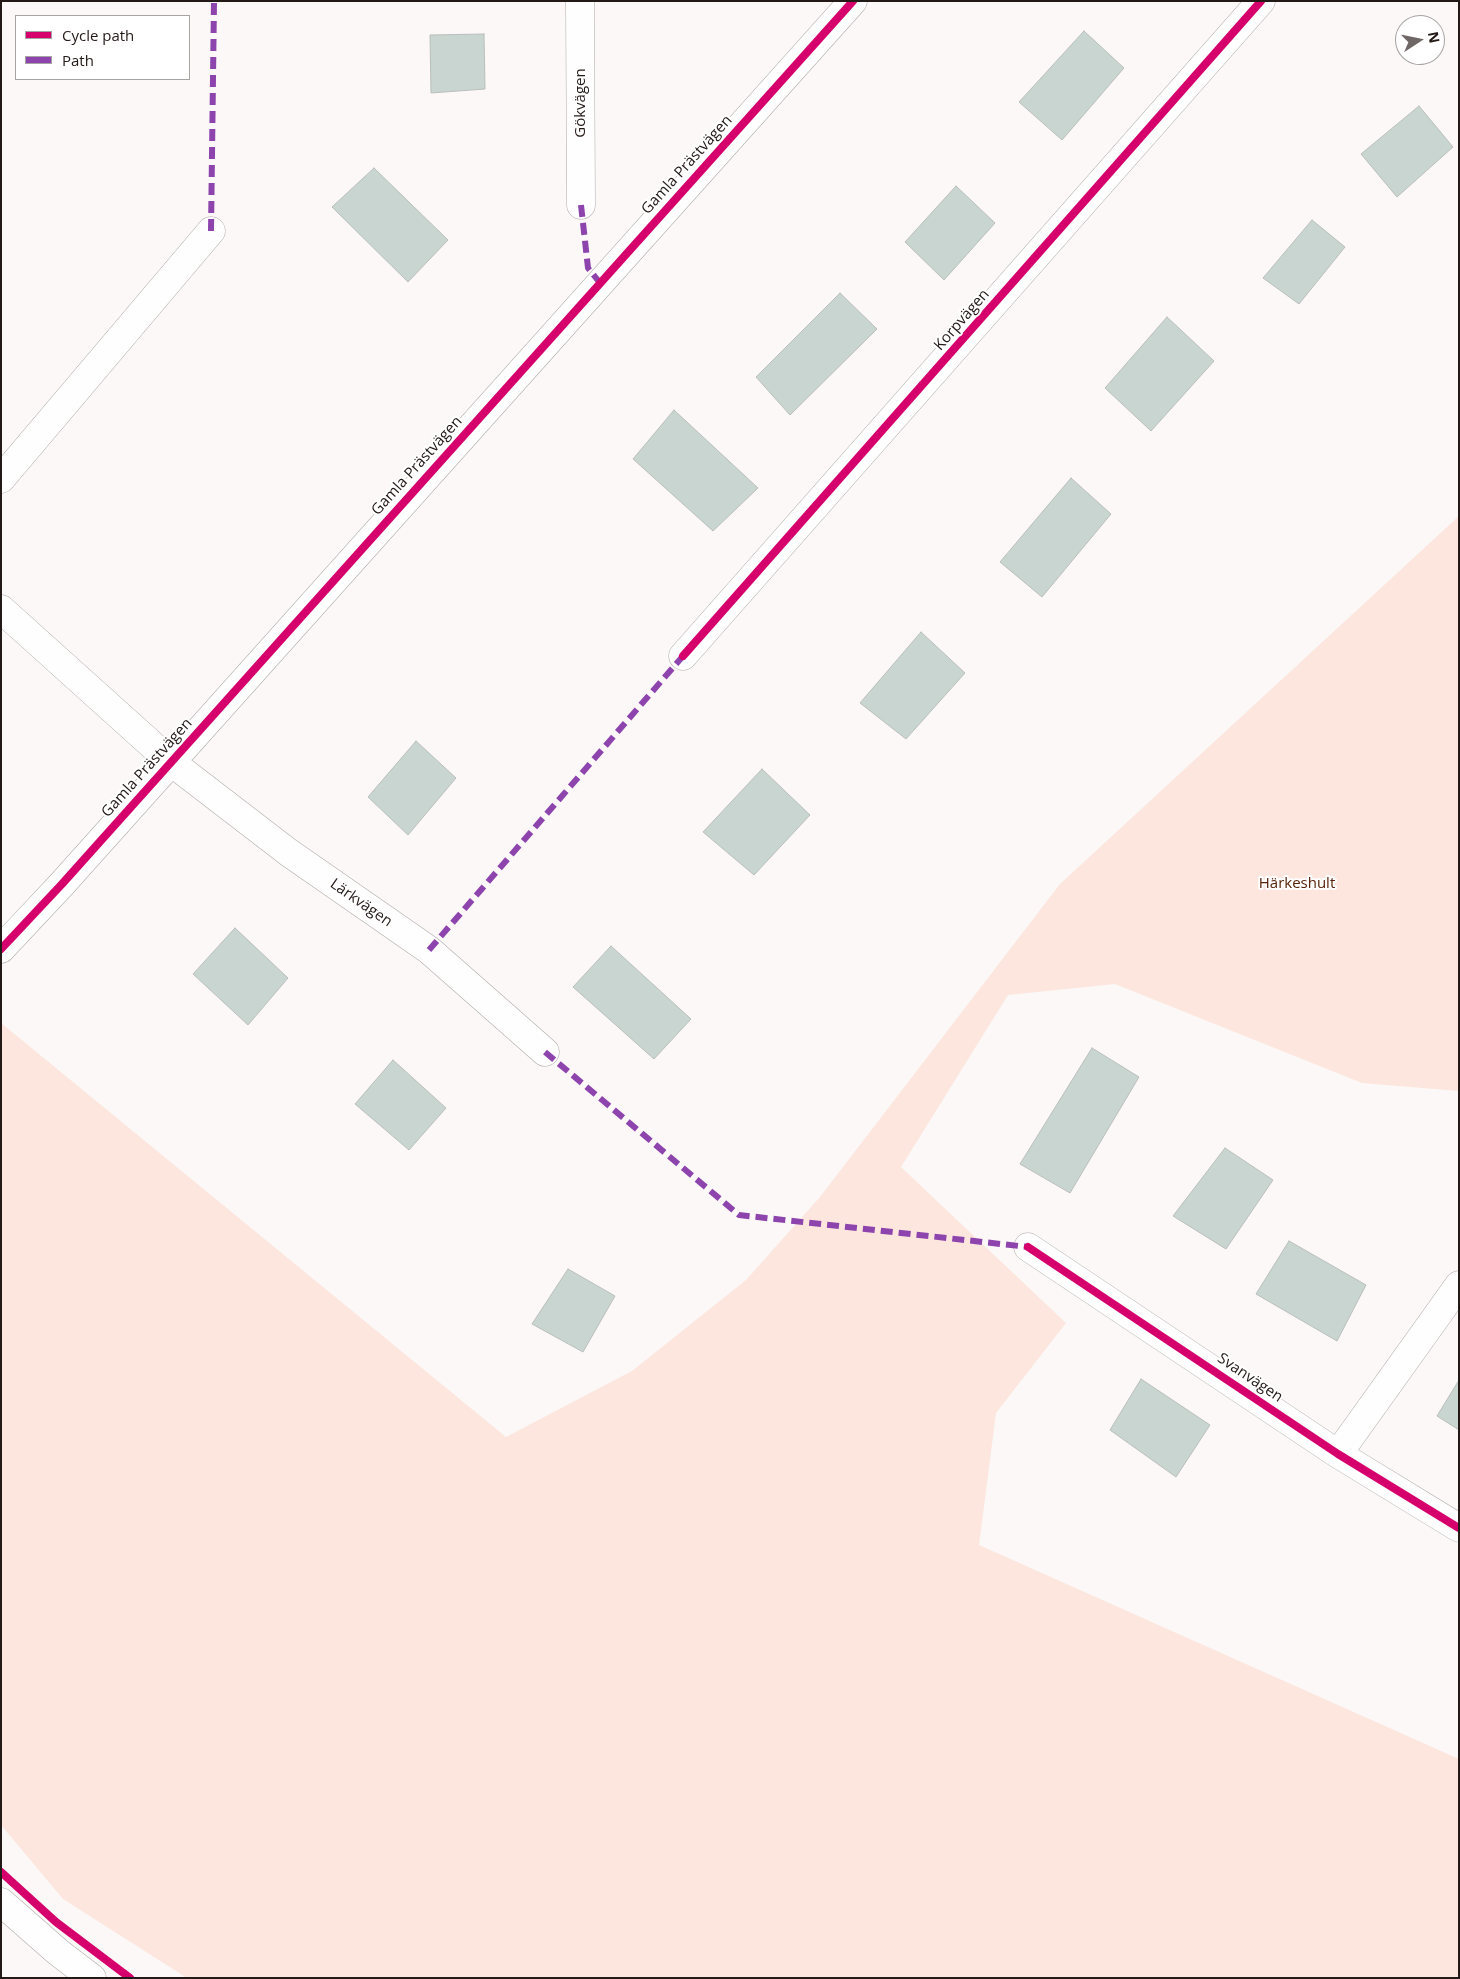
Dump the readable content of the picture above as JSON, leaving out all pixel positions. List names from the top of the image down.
{
  "streets": {
    "street": [
      "Gökvägen",
      "Gamla Prästvägen",
      "Korpvägen",
      "Lärkvägen",
      "Svanvägen"
    ]
  },
  "crossings": [
    ["Gamla Prästvägen", "Lärkvägen"]
  ],
  "parks": ["Härkeshult"],
  "legend": ["Cycle path", "Path"],
  "north": "right"
}
